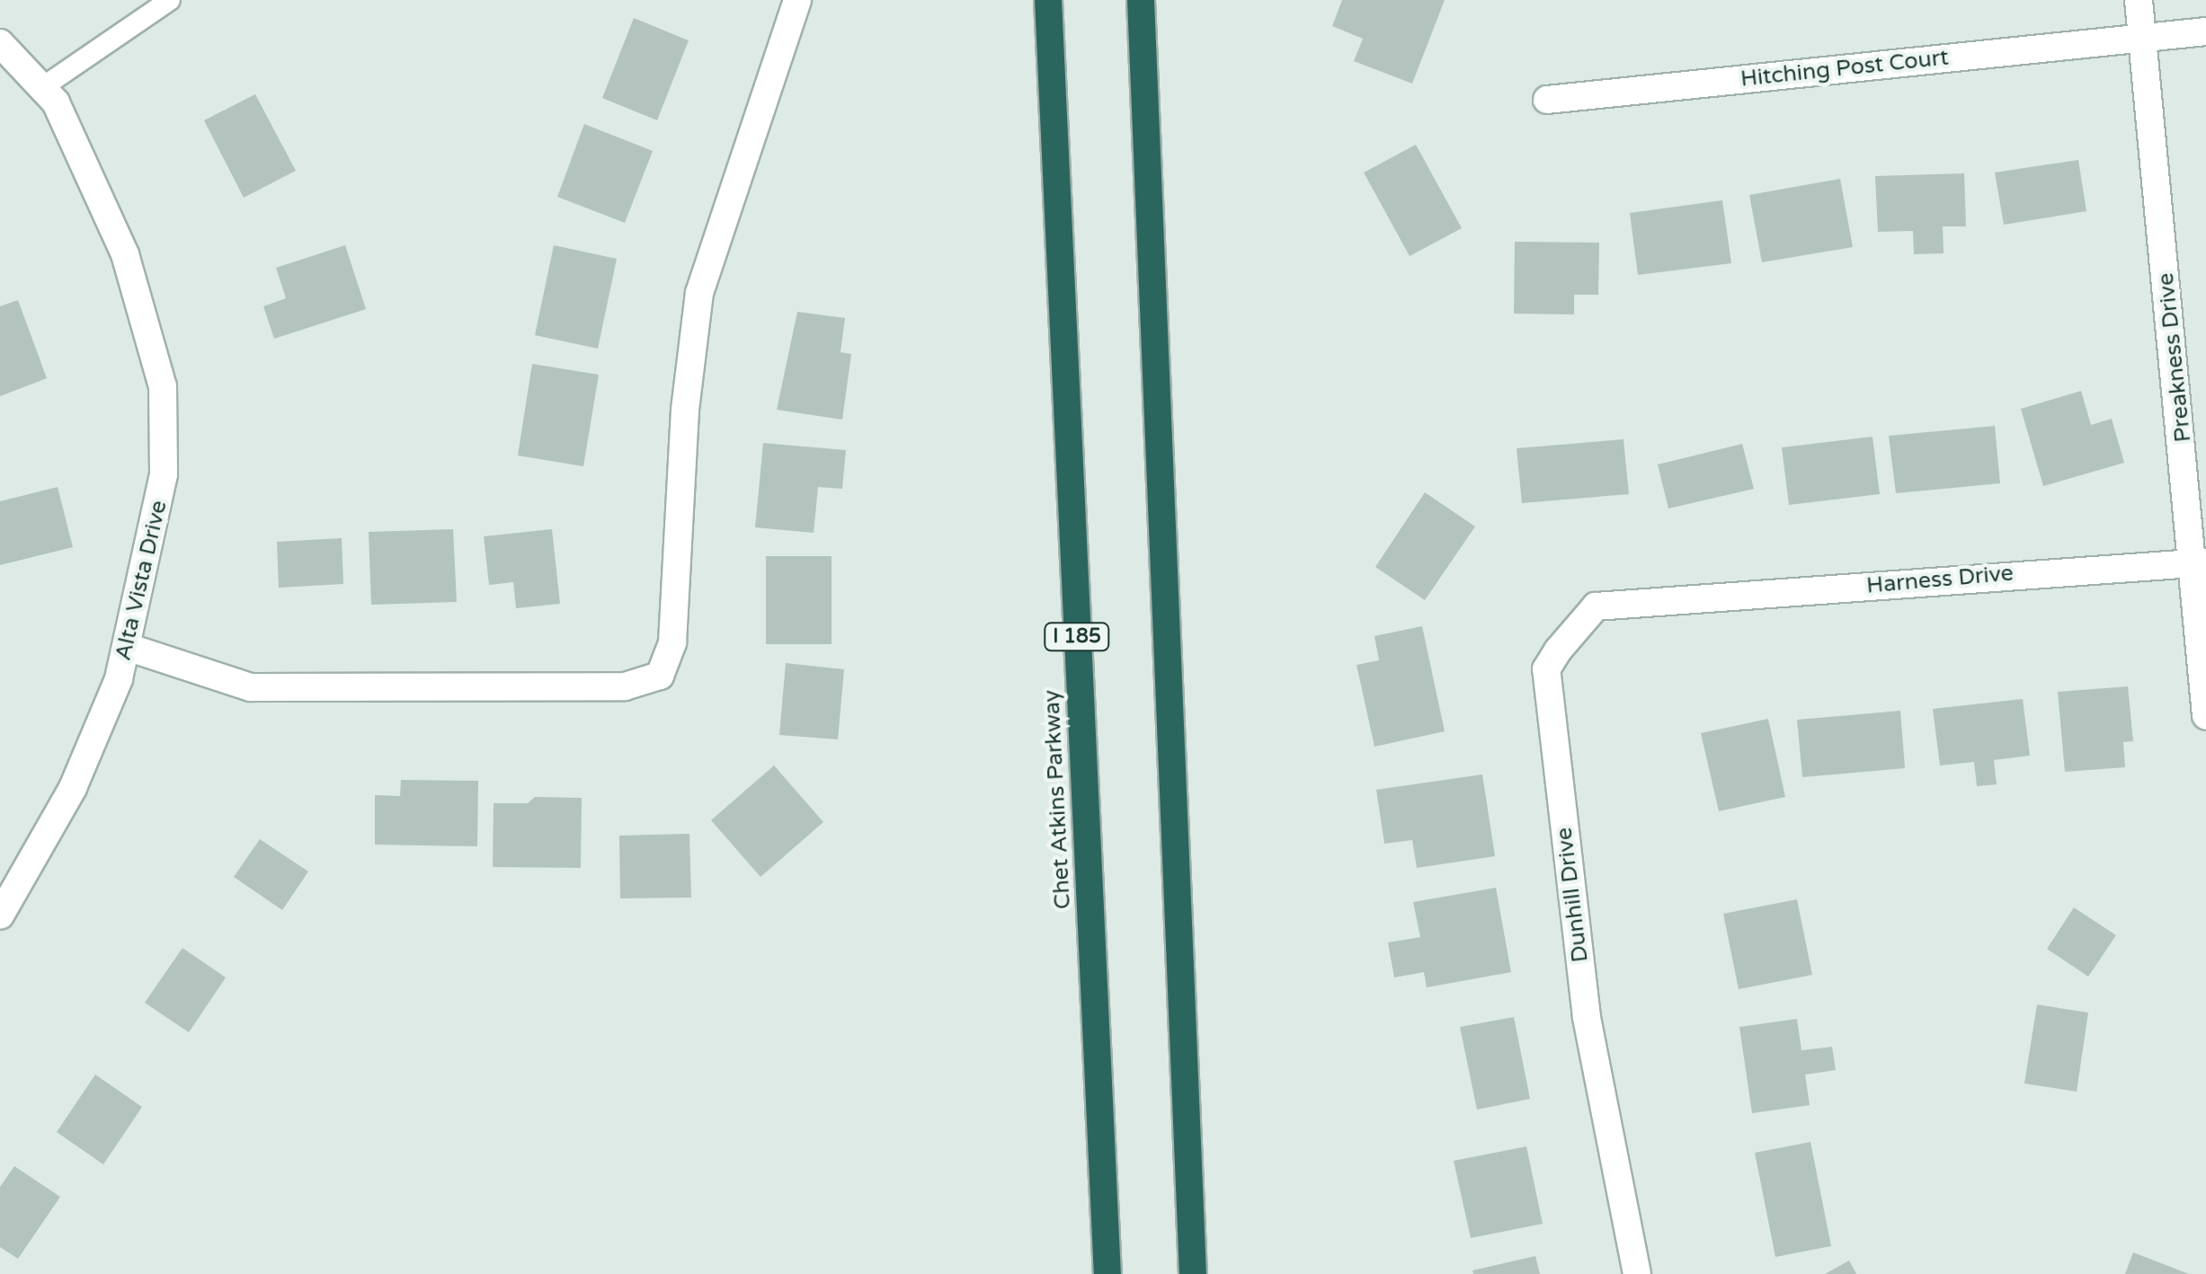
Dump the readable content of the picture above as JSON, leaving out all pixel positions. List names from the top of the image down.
{
  "streets": {
    "highway": ["I 185", "Chet Atkins Parkway"],
    "street": [
      "Hitching Post Court",
      "Preakness Drive",
      "Harness Drive",
      "Alta Vista Drive",
      "Dunhill Drive"
    ]
  },
  "crossings": [
    ["Hitching Post Court", "Preakness Drive"],
    ["Preakness Drive", "Harness Drive"],
    ["Harness Drive", "Dunhill Drive"]
  ]
}
